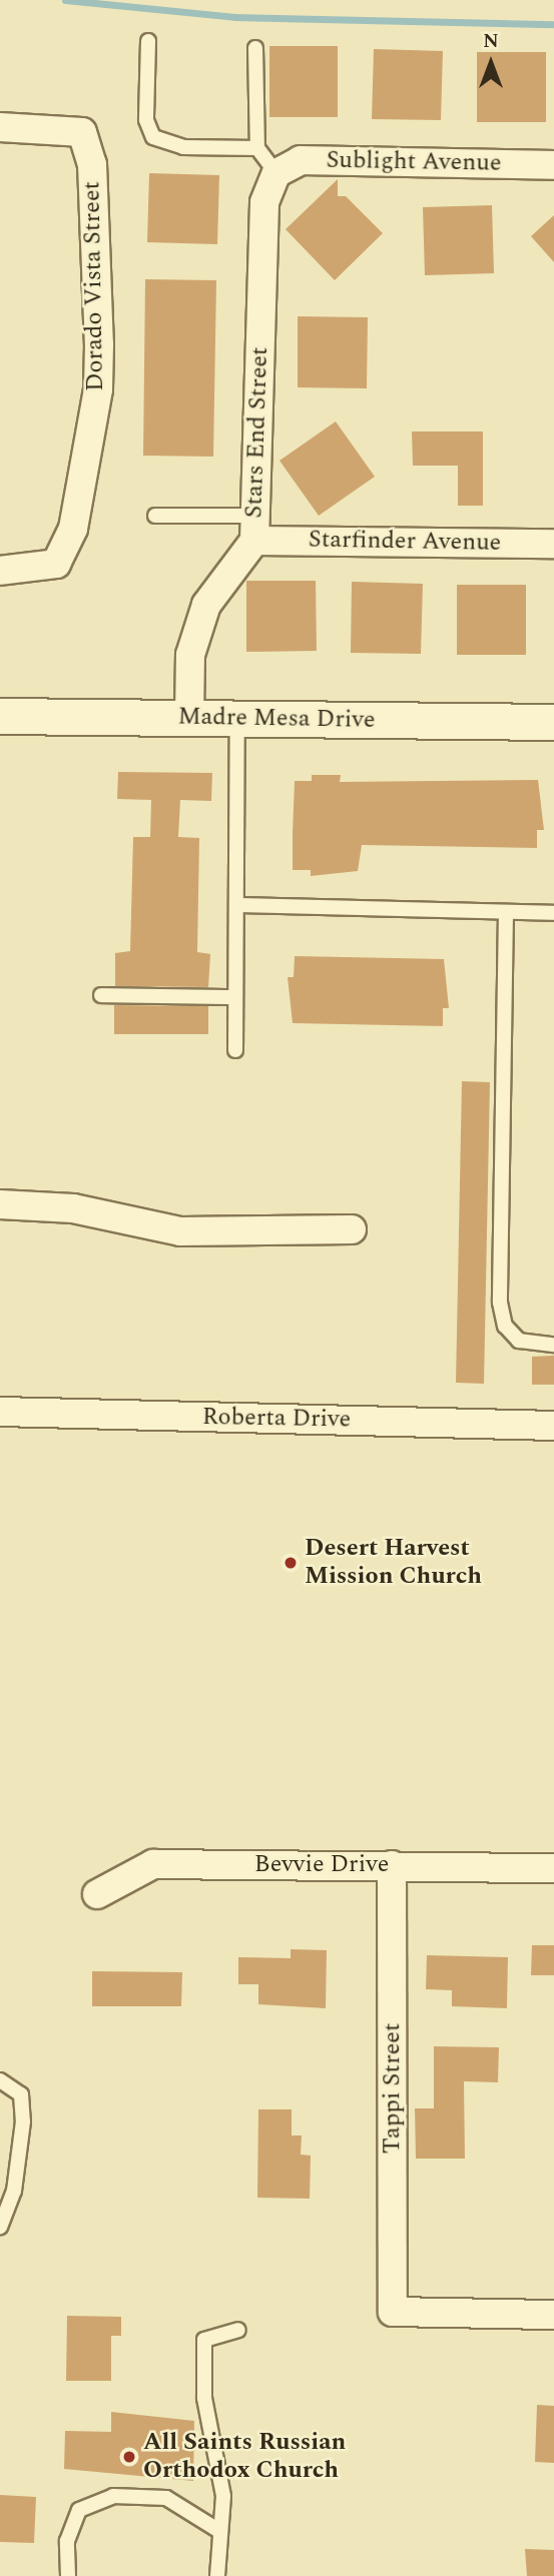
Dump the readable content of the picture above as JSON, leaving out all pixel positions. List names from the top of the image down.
{
  "streets": {
    "street": [
      "Sublight Avenue",
      "Dorado Vista Street",
      "Stars End Street",
      "Starfinder Avenue",
      "Madre Mesa Drive",
      "Roberta Drive",
      "Bevvie Drive",
      "Tappi Street"
    ]
  },
  "crossings": [
    ["Sublight Avenue", "Stars End Street"],
    ["Stars End Street", "Starfinder Avenue"],
    ["Stars End Street", "Madre Mesa Drive"],
    ["Bevvie Drive", "Tappi Street"]
  ],
  "places": ["Desert Harvest Mission Church", "All Saints Russian Orthodox Church"],
  "north": "top"
}
